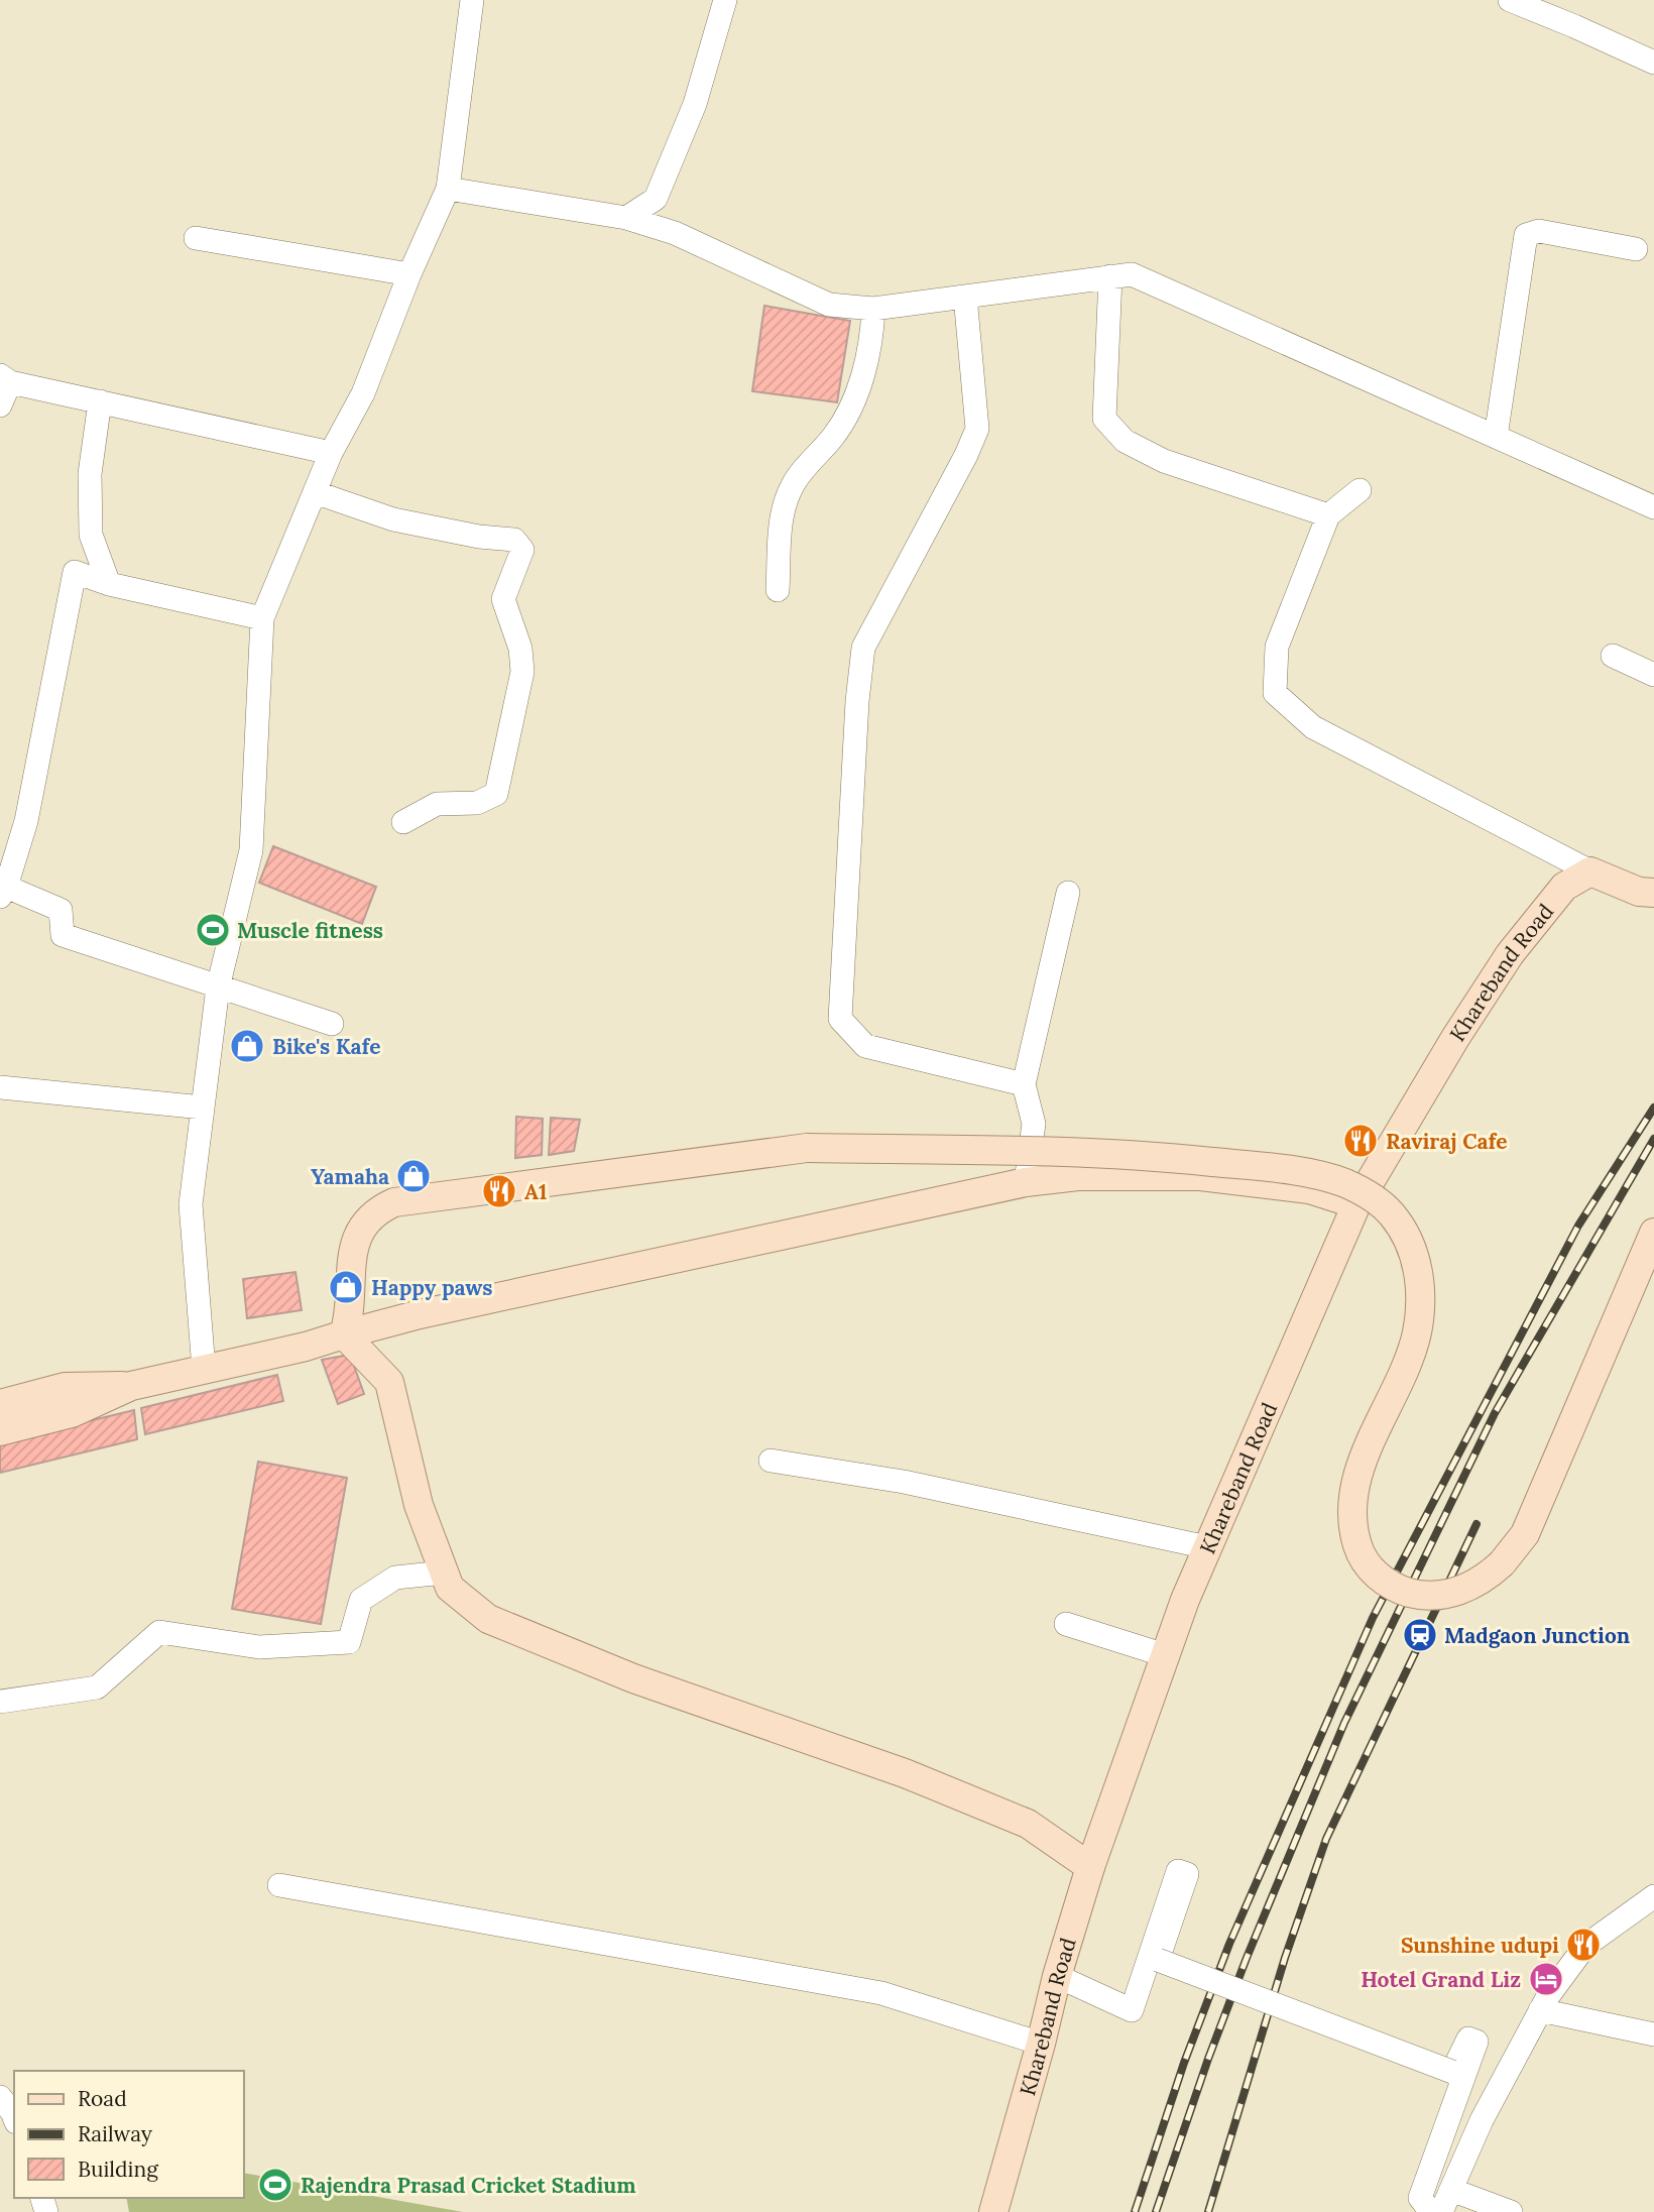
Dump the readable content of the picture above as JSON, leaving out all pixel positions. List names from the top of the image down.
{
  "streets": {
    "main road": ["Khareband Road"]
  },
  "places": {
    "sports": ["Muscle fitness", "Rajendra Prasad Cricket Stadium"],
    "shop": ["Bike's Kafe", "Yamaha", "Happy paws"],
    "restaurant": ["Raviraj Cafe", "A1", "Sunshine udupi"],
    "station": ["Madgaon Junction"],
    "hotel": ["Hotel Grand Liz"]
  },
  "legend": ["Road", "Railway", "Building"]
}
